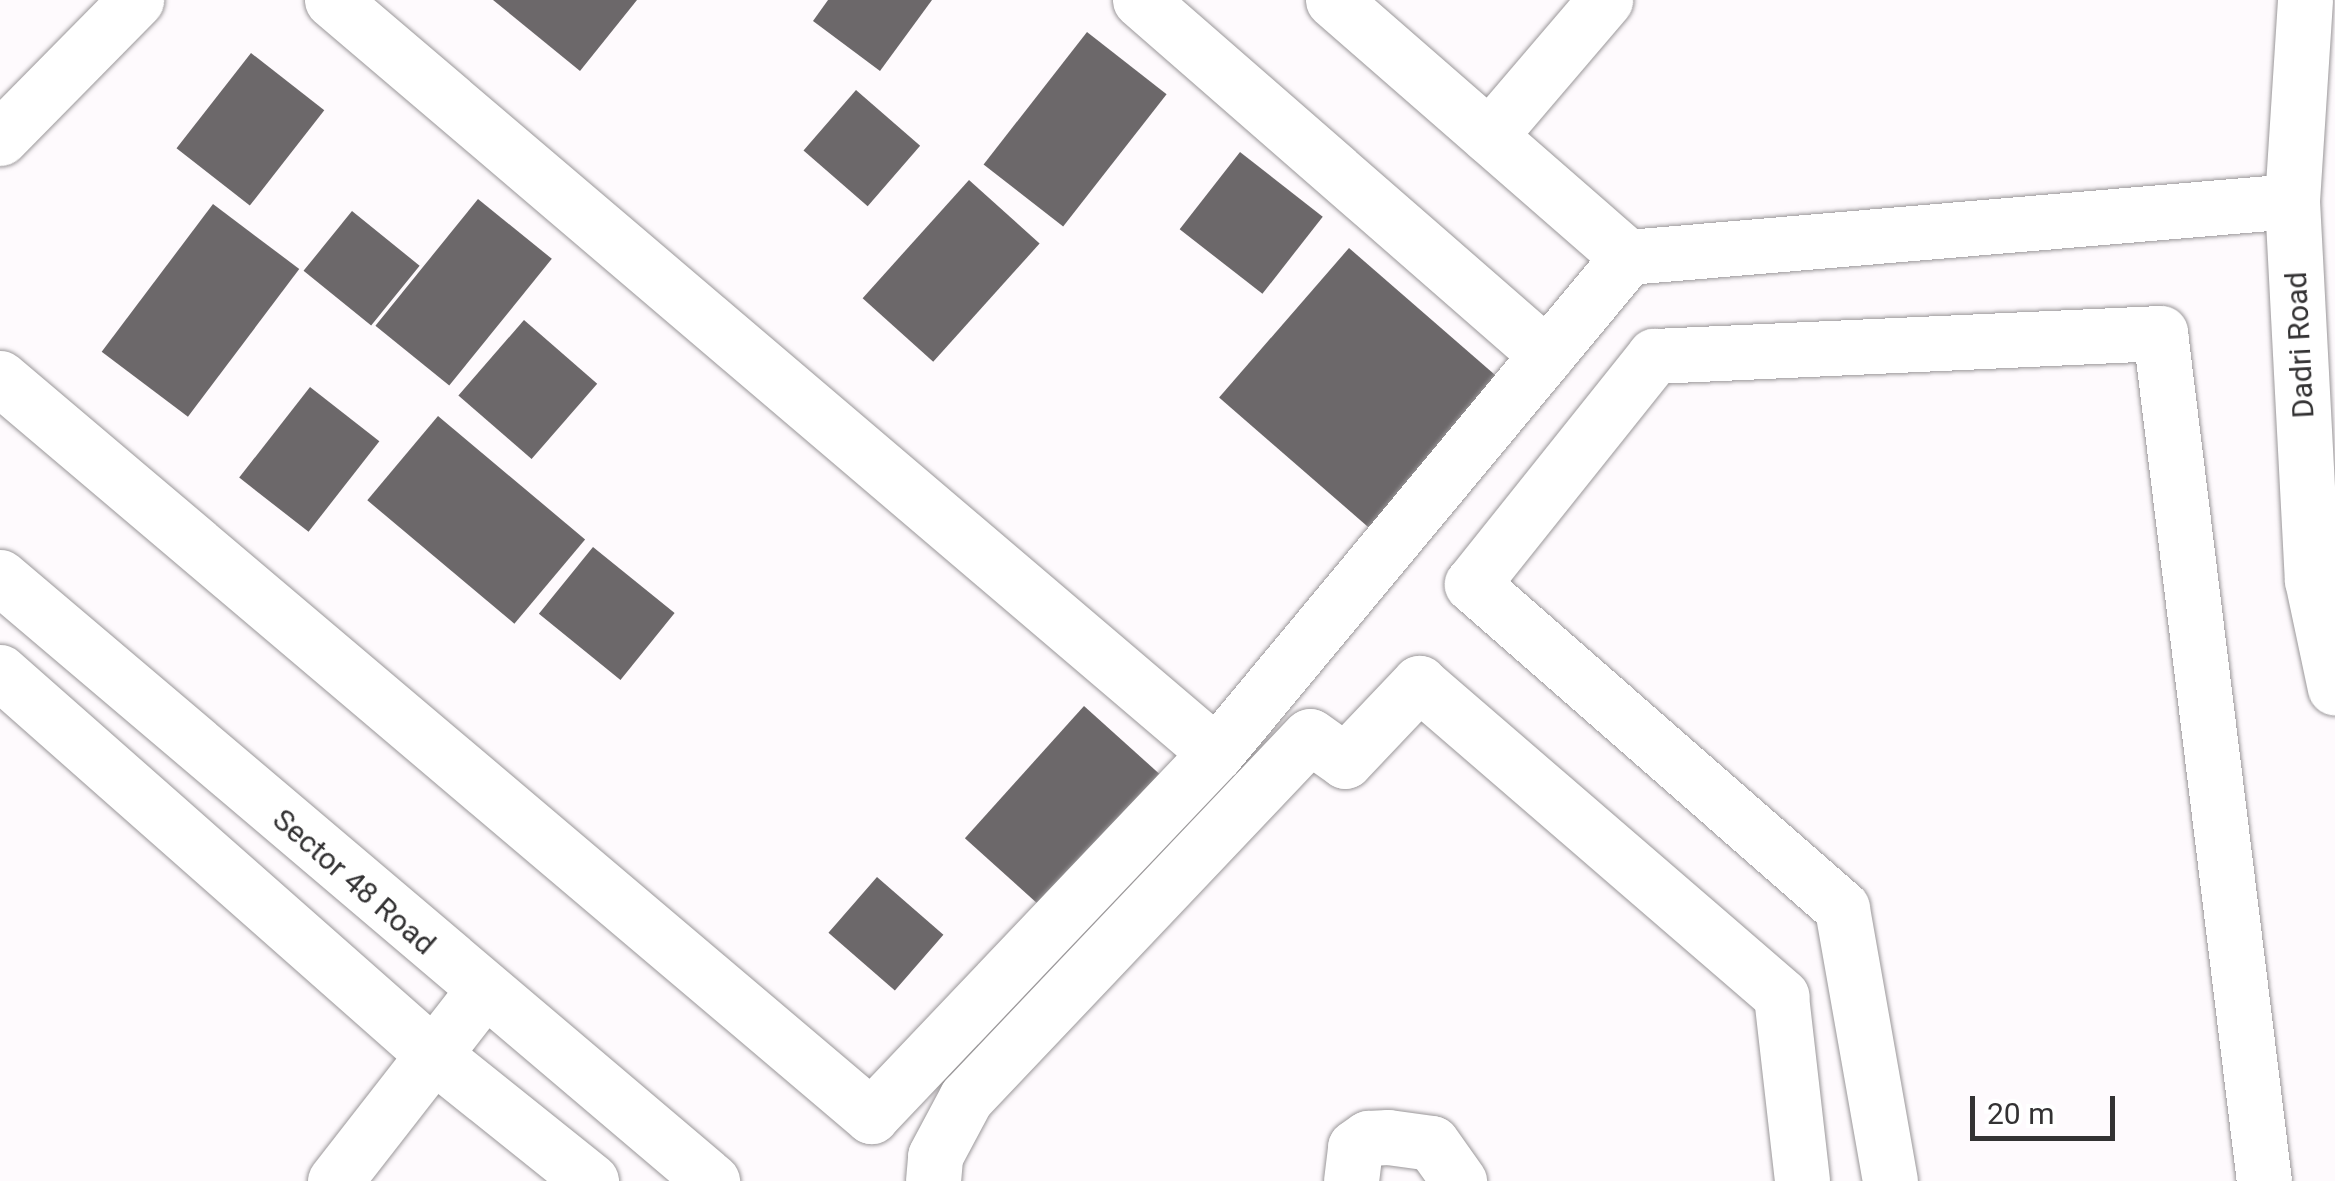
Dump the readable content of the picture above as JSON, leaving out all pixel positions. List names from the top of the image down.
{
  "streets": {
    "street": ["Dadri Road", "Sector 48 Road"]
  },
  "scale_bar": "20 m"
}
